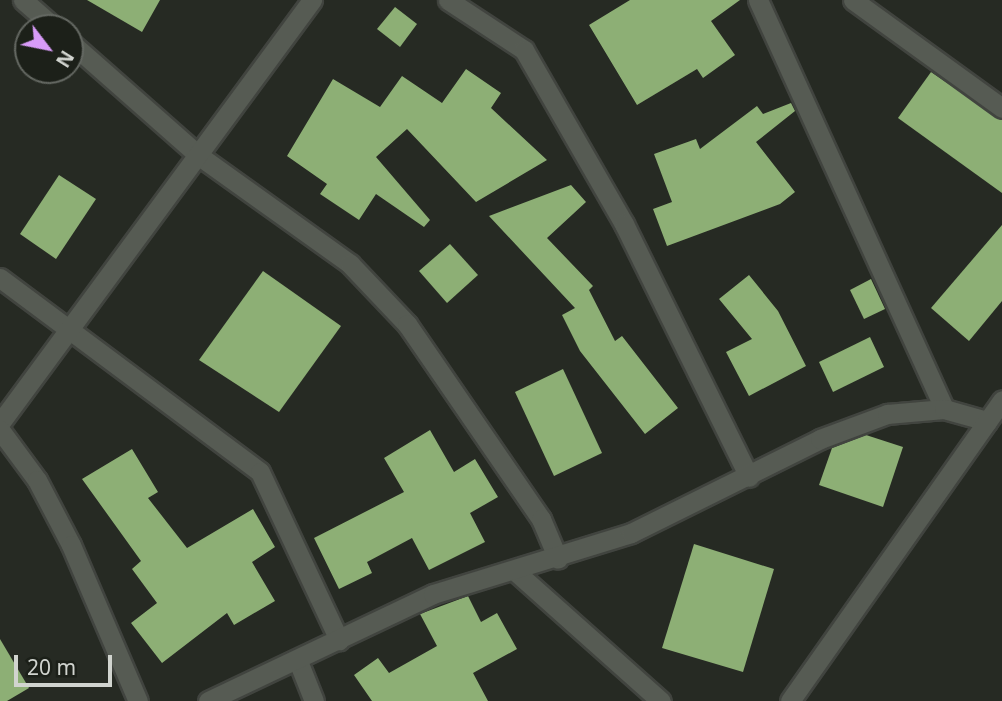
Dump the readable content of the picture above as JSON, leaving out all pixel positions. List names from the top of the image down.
{
  "scale_bar": "20 m",
  "north": "bottom right"
}
